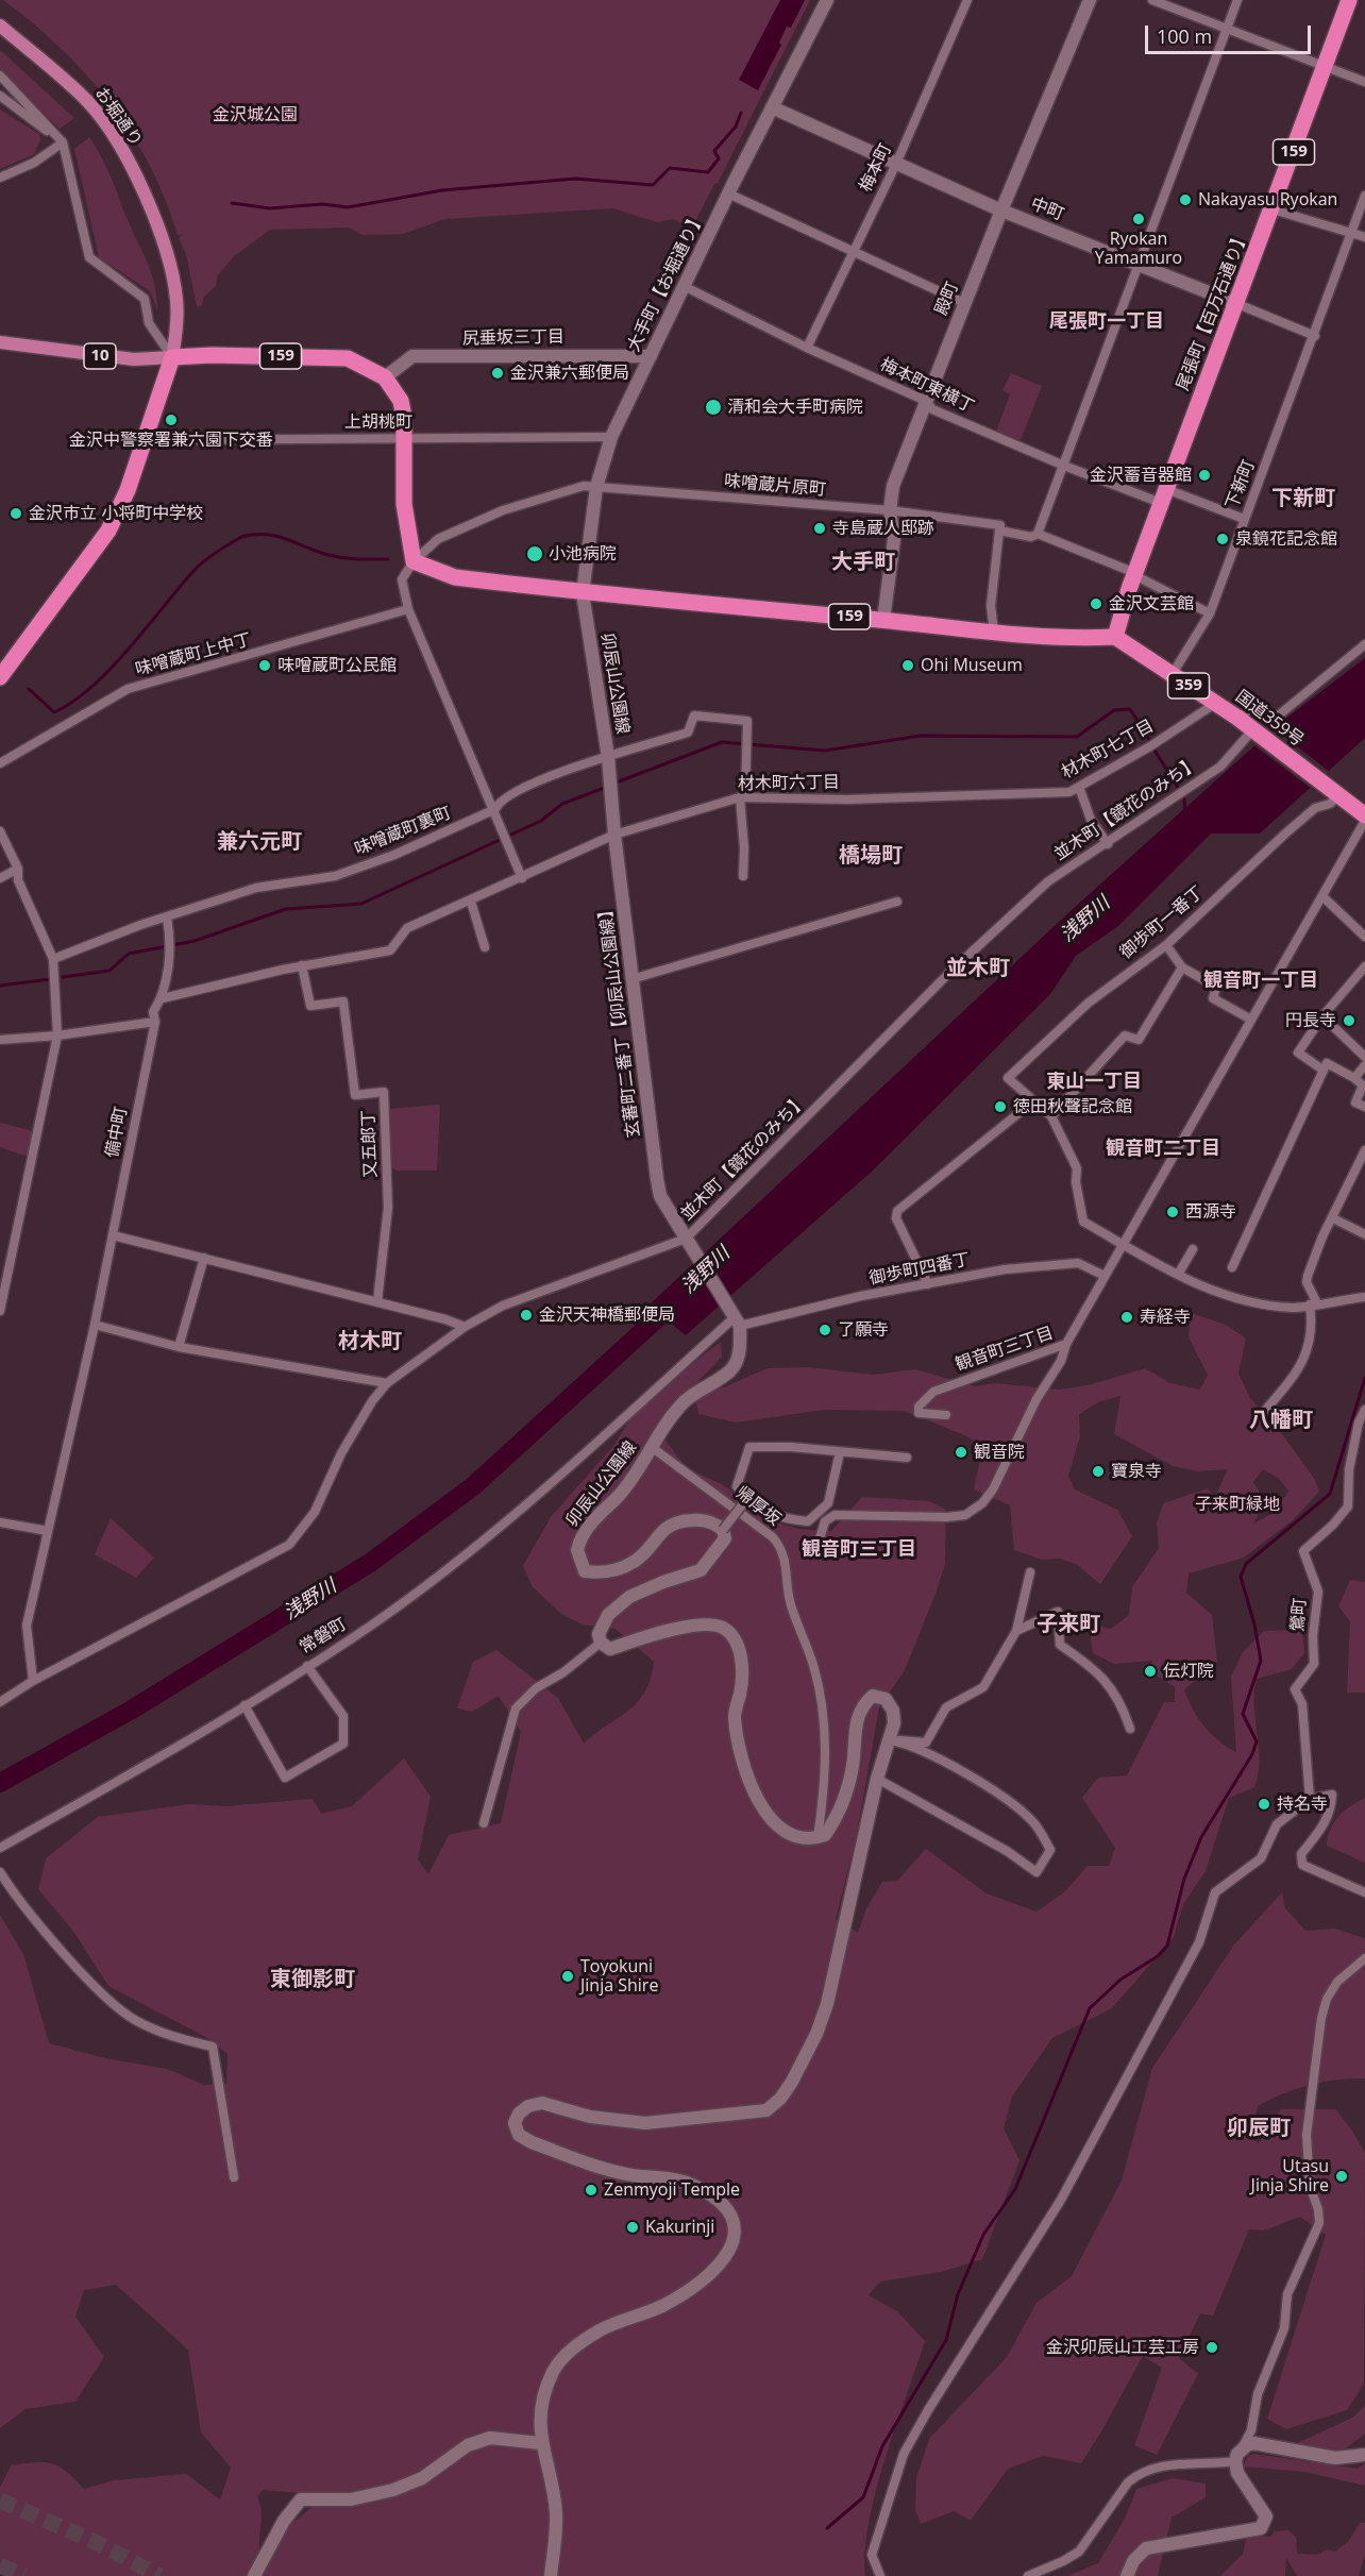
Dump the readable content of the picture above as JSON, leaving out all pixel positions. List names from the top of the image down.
{
  "streets": {
    "highway": [
      "159",
      "尾張町【百万石通り】",
      "359",
      "国道359号"
    ],
    "main road": ["お堀通り", "10"],
    "street": [
      "梅本町",
      "中町",
      "大手町【お堀通り】",
      "殿町",
      "尻垂坂三丁目",
      "梅本町東横丁",
      "上胡桃町",
      "下新町",
      "味噌蔵片原町",
      "味噌蔵町上中丁",
      "卯辰山公園線",
      "材木町七丁目",
      "材木町六丁目",
      "並木町【鏡花のみち】",
      "味噌蔵町裏町",
      "御歩町一番丁",
      "玄蕃町二番丁【卯辰山公園線】",
      "備中町",
      "又五郎丁",
      "御歩町四番丁",
      "観音町三丁目",
      "帰厚坂",
      "鶯町",
      "常磐町"
    ]
  },
  "crossings": [
    ["お堀通り", "159"],
    ["お堀通り", "10"],
    ["159", "大手町【お堀通り】"],
    ["159", "殿町"],
    ["159", "尾張町【百万石通り】"],
    ["159", "尻垂坂三丁目"],
    ["159", "10"],
    ["159", "味噌蔵片原町"],
    ["159", "卯辰山公園線"],
    ["159", "国道359号"],
    ["梅本町", "中町"],
    ["梅本町", "梅本町東横丁"],
    ["中町", "大手町【お堀通り】"],
    ["中町", "殿町"],
    ["中町", "尾張町【百万石通り】"],
    ["中町", "下新町"],
    ["大手町【お堀通り】", "尻垂坂三丁目"],
    ["大手町【お堀通り】", "梅本町東横丁"],
    ["大手町【お堀通り】", "上胡桃町"],
    ["大手町【お堀通り】", "味噌蔵片原町"],
    ["大手町【お堀通り】", "卯辰山公園線"],
    ["殿町", "梅本町東横丁"],
    ["殿町", "味噌蔵片原町"],
    ["尾張町【百万石通り】", "梅本町東横丁"],
    ["尾張町【百万石通り】", "味噌蔵片原町"],
    ["尾張町【百万石通り】", "国道359号"],
    ["梅本町東横丁", "下新町"],
    ["下新町", "味噌蔵片原町"],
    ["下新町", "国道359号"],
    ["卯辰山公園線", "味噌蔵町裏町"],
    ["卯辰山公園線", "玄蕃町二番丁【卯辰山公園線】"],
    ["卯辰山公園線", "御歩町四番丁"],
    ["卯辰山公園線", "帰厚坂"],
    ["卯辰山公園線", "常磐町"],
    ["国道359号", "材木町七丁目"],
    ["国道359号", "並木町【鏡花のみち】"],
    ["国道359号", "御歩町一番丁"],
    ["材木町七丁目", "材木町六丁目"],
    ["材木町六丁目", "味噌蔵町裏町"],
    ["材木町六丁目", "玄蕃町二番丁【卯辰山公園線】"],
    ["材木町六丁目", "又五郎丁"],
    ["並木町【鏡花のみち】", "玄蕃町二番丁【卯辰山公園線】"],
    ["並木町【鏡花のみち】", "備中町"],
    ["味噌蔵町裏町", "備中町"],
    ["玄蕃町二番丁【卯辰山公園線】", "御歩町四番丁"],
    ["玄蕃町二番丁【卯辰山公園線】", "常磐町"],
    ["御歩町四番丁", "観音町三丁目"],
    ["御歩町四番丁", "常磐町"]
  ],
  "districts": [
    "尾張町一丁目",
    "下新町",
    "大手町",
    "兼六元町",
    "橋場町",
    "並木町",
    "観音町一丁目",
    "東山一丁目",
    "観音町二丁目",
    "材木町",
    "八幡町",
    "観音町三丁目",
    "子来町",
    "東御影町",
    "卯辰町"
  ],
  "water": ["浅野川"],
  "parks": ["金沢城公園", "子来町緑地"],
  "places": [
    "Nakayasu Ryokan",
    "Ryokan Yamamuro",
    "金沢兼六郵便局",
    "清和会大手町病院",
    "金沢中警察署兼六園下交番",
    "金沢蓄音器館",
    "金沢市立 小将町中学校",
    "寺島蔵人邸跡",
    "泉鏡花記念館",
    "小池病院",
    "金沢文芸館",
    "味噌蔵町公民館",
    "Ohi Museum",
    "円長寺",
    "徳田秋聲記念館",
    "西源寺",
    "金沢天神橋郵便局",
    "寿経寺",
    "了願寺",
    "観音院",
    "寶泉寺",
    "伝灯院",
    "持名寺",
    "Toyokuni Jinja Shire",
    "Utasu Jinja Shire",
    "Zenmyoji Temple",
    "Kakurinji",
    "金沢卯辰山工芸工房"
  ],
  "scale_bar": "100 m"
}
